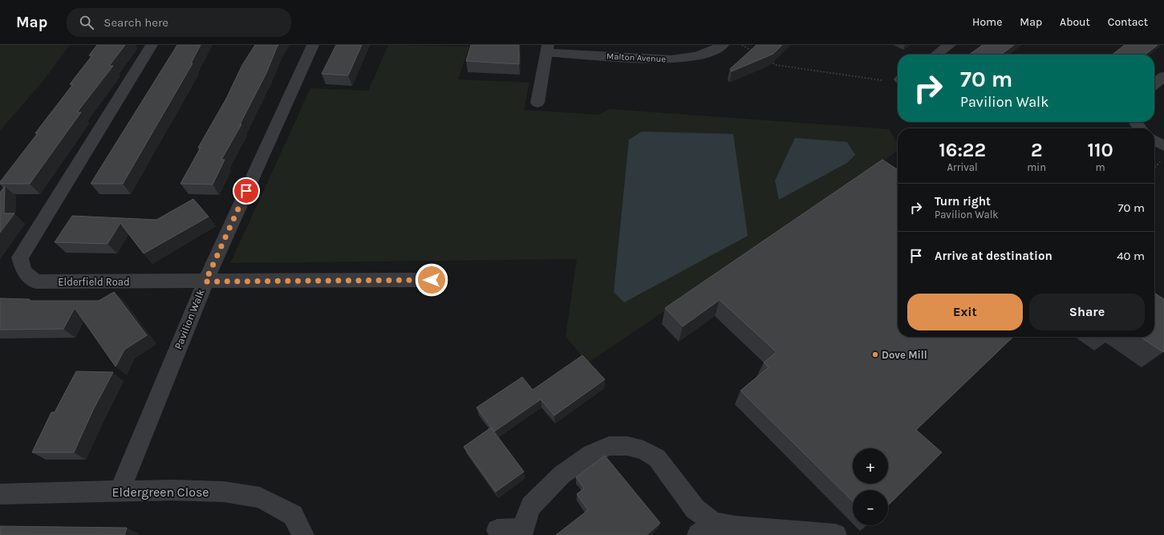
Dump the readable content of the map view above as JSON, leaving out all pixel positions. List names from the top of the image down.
{
  "streets": {
    "street": [
      "Malton Avenue",
      "Elderfield Road",
      "Pavilion Walk",
      "Eldergreen Close"
    ]
  },
  "crossings": [
    ["Elderfield Road", "Pavilion Walk"],
    ["Pavilion Walk", "Eldergreen Close"]
  ],
  "places": ["Dove Mill"],
  "page": {
    "header": "Map",
    "search": "Search here",
    "nav": [
      "Home",
      "Map",
      "About",
      "Contact"
    ],
    "turn": ["70 m", "Pavilion Walk"],
    "eta": [
      "16:22",
      "Arrival",
      "2",
      "min",
      "110",
      "m"
    ],
    "list": [
      {
        "name": "Turn right",
        "note": "Pavilion Walk",
        "value": "70 m"
      },
      {
        "name": "Arrive at destination",
        "value": "40 m"
      }
    ],
    "buttons": ["Exit", "Share"],
    "map_buttons": ["+", "−"]
  }
}
